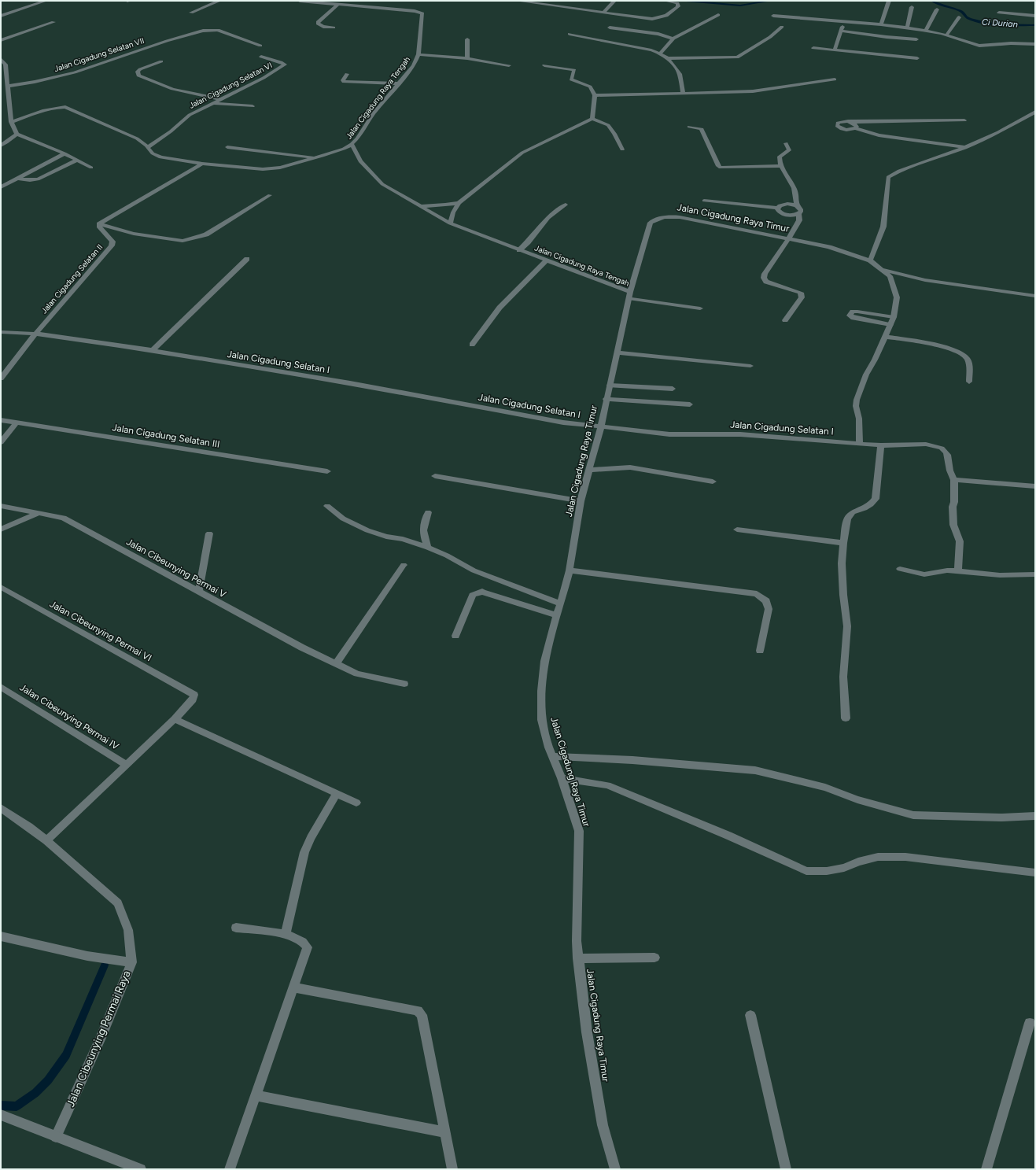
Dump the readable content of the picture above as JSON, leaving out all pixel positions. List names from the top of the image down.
{
  "streets": {
    "street": [
      "Jalan Cigadung Selatan VII",
      "Jalan Cigadung Selatan VI",
      "Jalan Cigadung Raya Tengah",
      "Jalan Cigadung Raya Timur",
      "Jalan Cigadung Selatan II",
      "Jalan Cigadung Selatan I",
      "Jalan Cigadung Selatan III",
      "Jalan Cibeunying Permai V",
      "Jalan Cibeunying Permai VI",
      "Jalan Cibeunying Permai IV",
      "Jalan Cibeunying Permai Raya"
    ]
  },
  "crossings": [
    ["Jalan Cigadung Raya Tengah", "Jalan Cigadung Raya Timur"],
    ["Jalan Cigadung Raya Timur", "Jalan Cigadung Selatan I"],
    ["Jalan Cigadung Selatan II", "Jalan Cigadung Selatan I"]
  ],
  "water": ["Ci Durian"]
}
